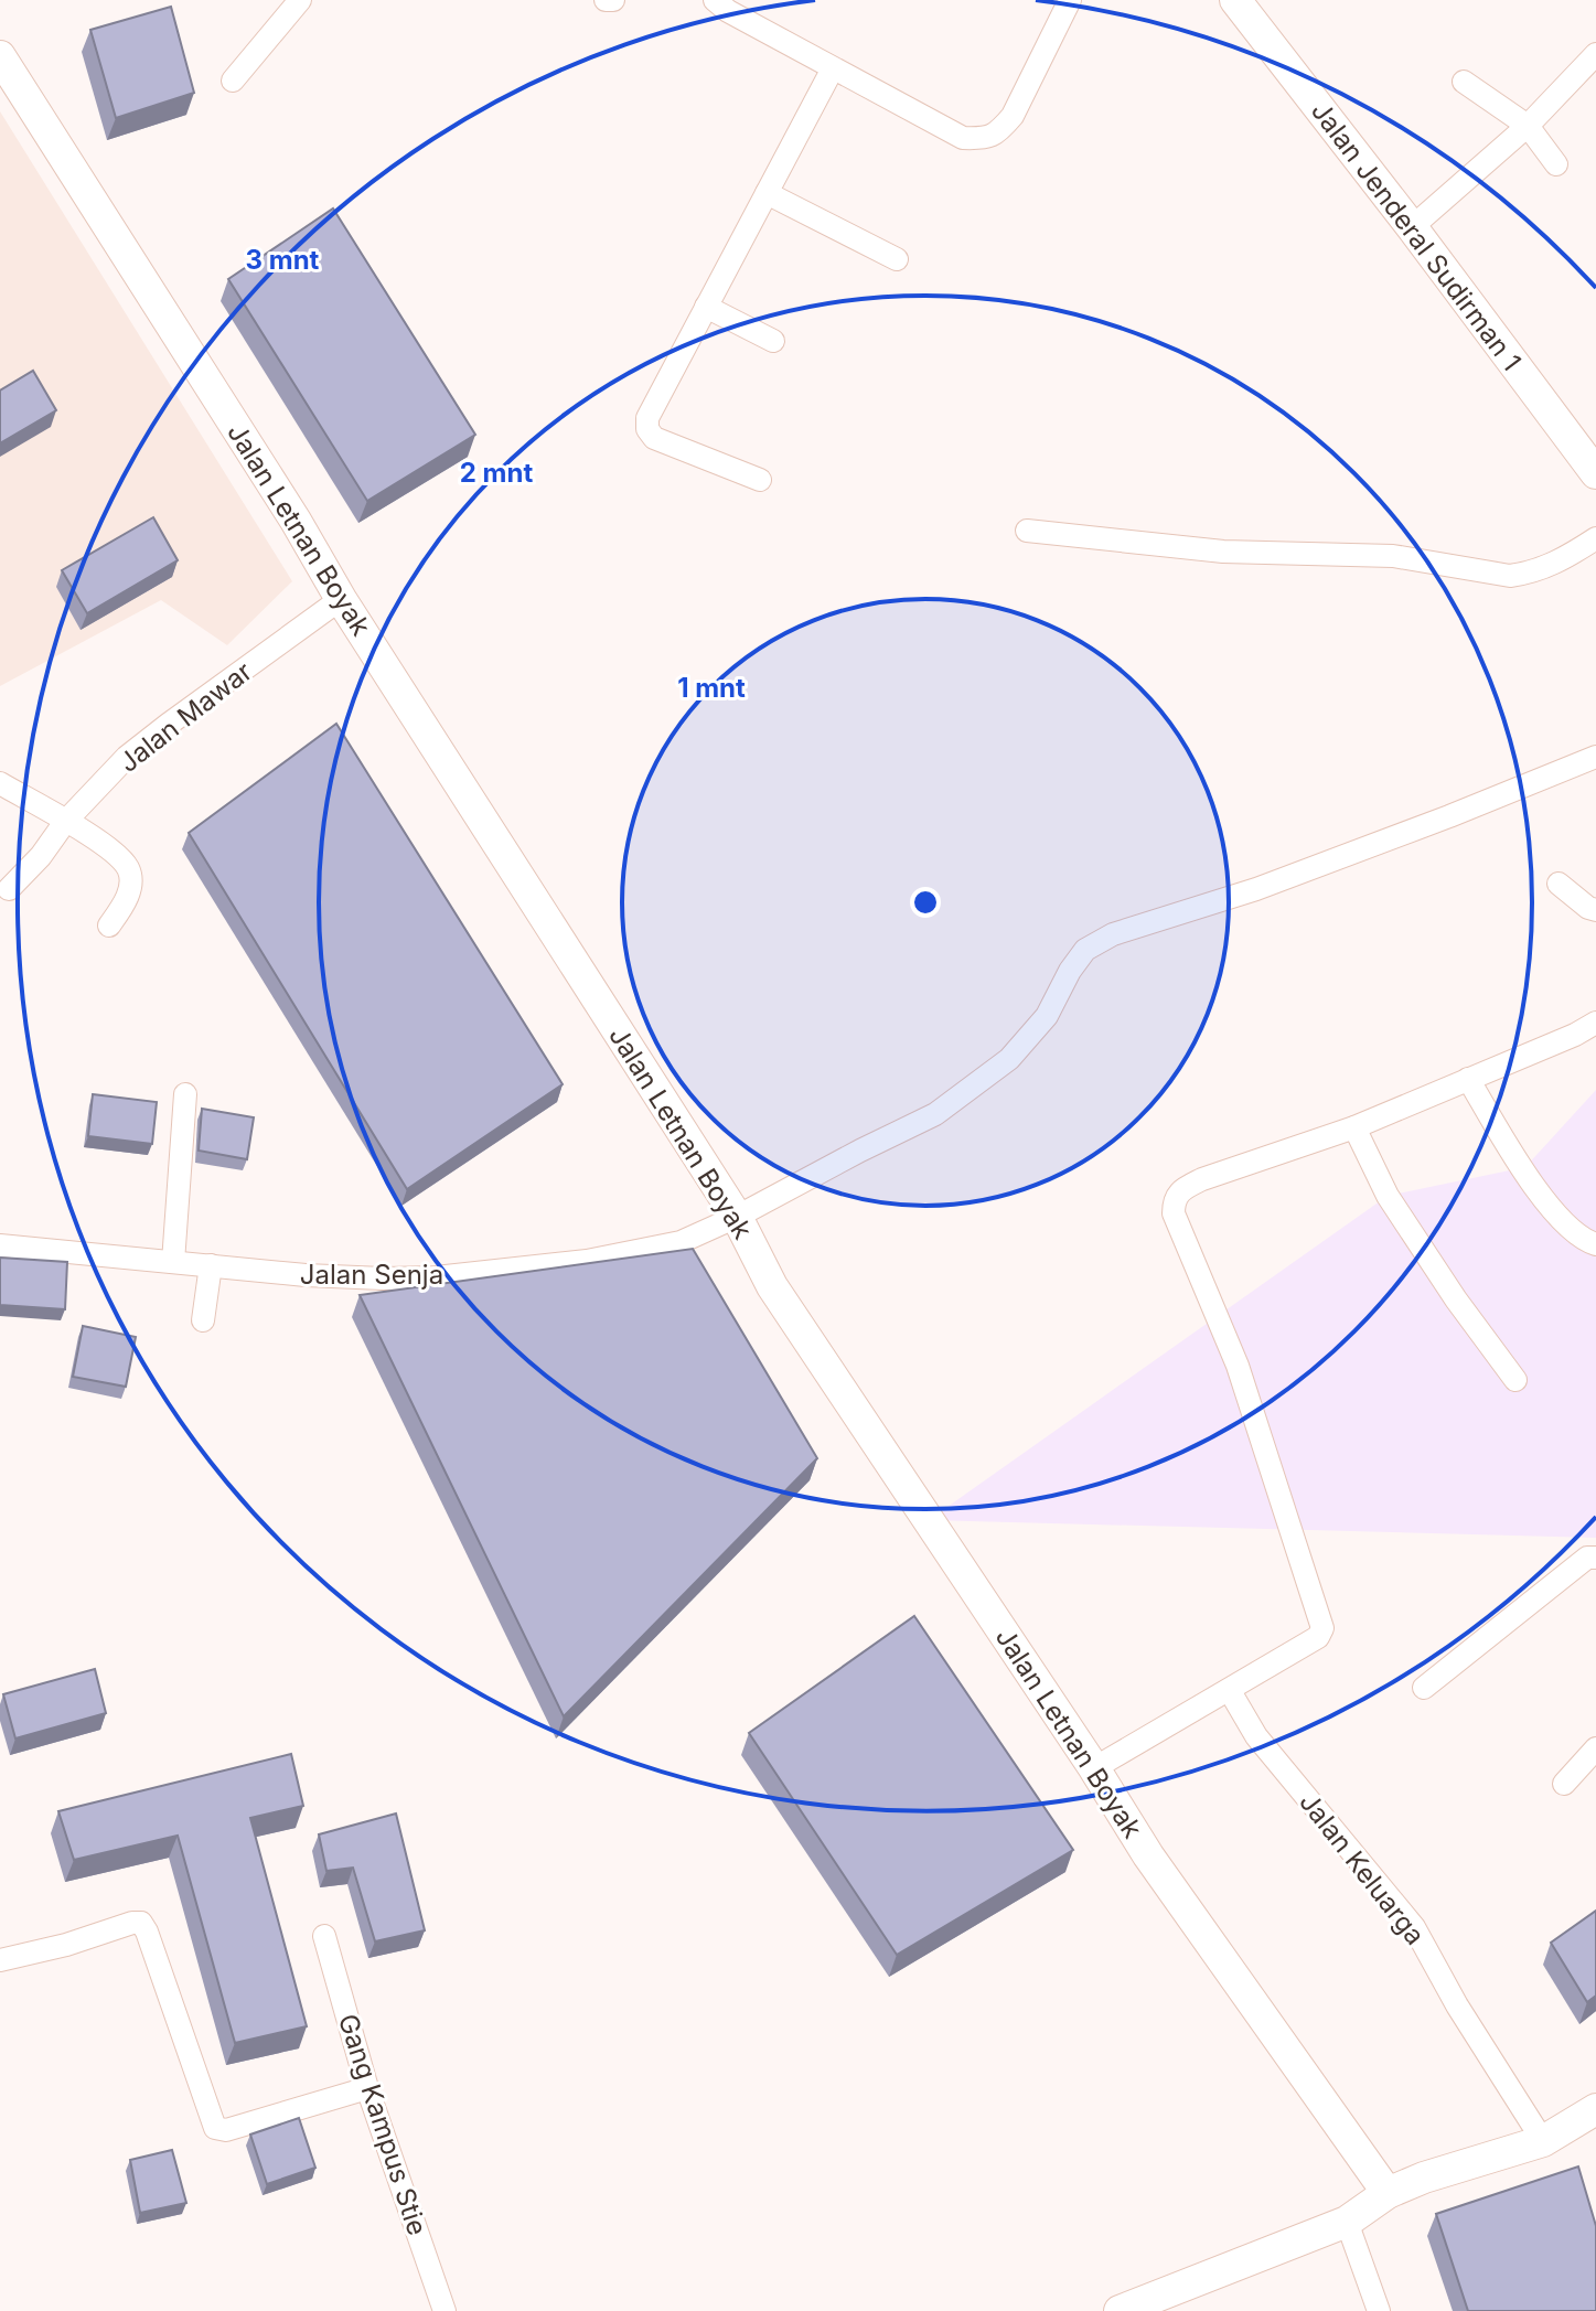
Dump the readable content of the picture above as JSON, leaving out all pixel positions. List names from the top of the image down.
{
  "streets": {
    "street": [
      "Jalan Jenderal Sudirman 1",
      "Jalan Letnan Boyak",
      "Jalan Mawar",
      "Jalan Senja",
      "Jalan Keluarga",
      "Gang Kampus Stie"
    ]
  },
  "crossings": [
    ["Jalan Letnan Boyak", "Jalan Mawar"],
    ["Jalan Letnan Boyak", "Jalan Senja"]
  ],
  "rings": ["3 mnt", "2 mnt", "1 mnt"]
}
